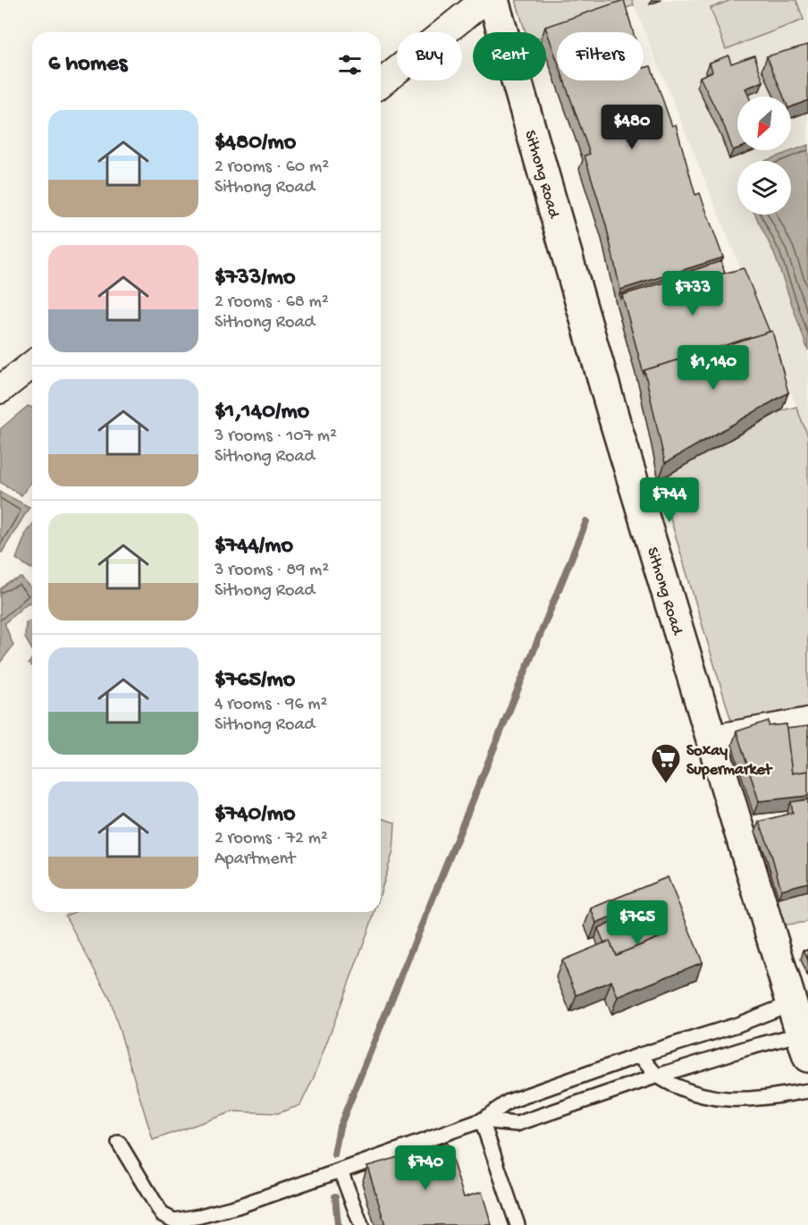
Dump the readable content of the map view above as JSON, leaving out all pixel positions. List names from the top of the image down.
{
  "streets": {
    "main road": ["Sithong Road"]
  },
  "places": {
    "supermarket": ["Soxay Supermarket"]
  },
  "north": "bottom left",
  "page": {
    "chip": ["Buy", "Rent", "Filters"],
    "heading": "6 homes",
    "list": [
      {
        "name": "$480/mo",
        "note": "2 rooms · 60 m² · Sithong Road"
      },
      {
        "name": "$733/mo",
        "note": "2 rooms · 68 m² · Sithong Road"
      },
      {
        "name": "$1,140/mo",
        "note": "3 rooms · 107 m² · Sithong Road"
      },
      {
        "name": "$744/mo",
        "note": "3 rooms · 89 m² · Sithong Road"
      },
      {
        "name": "$765/mo",
        "note": "4 rooms · 96 m² · Sithong Road"
      },
      {
        "name": "$740/mo",
        "note": "2 rooms · 72 m² · Apartment"
      }
    ],
    "price": [
      "$480",
      "$733",
      "$1,140",
      "$744",
      "$765",
      "$740"
    ]
  }
}
